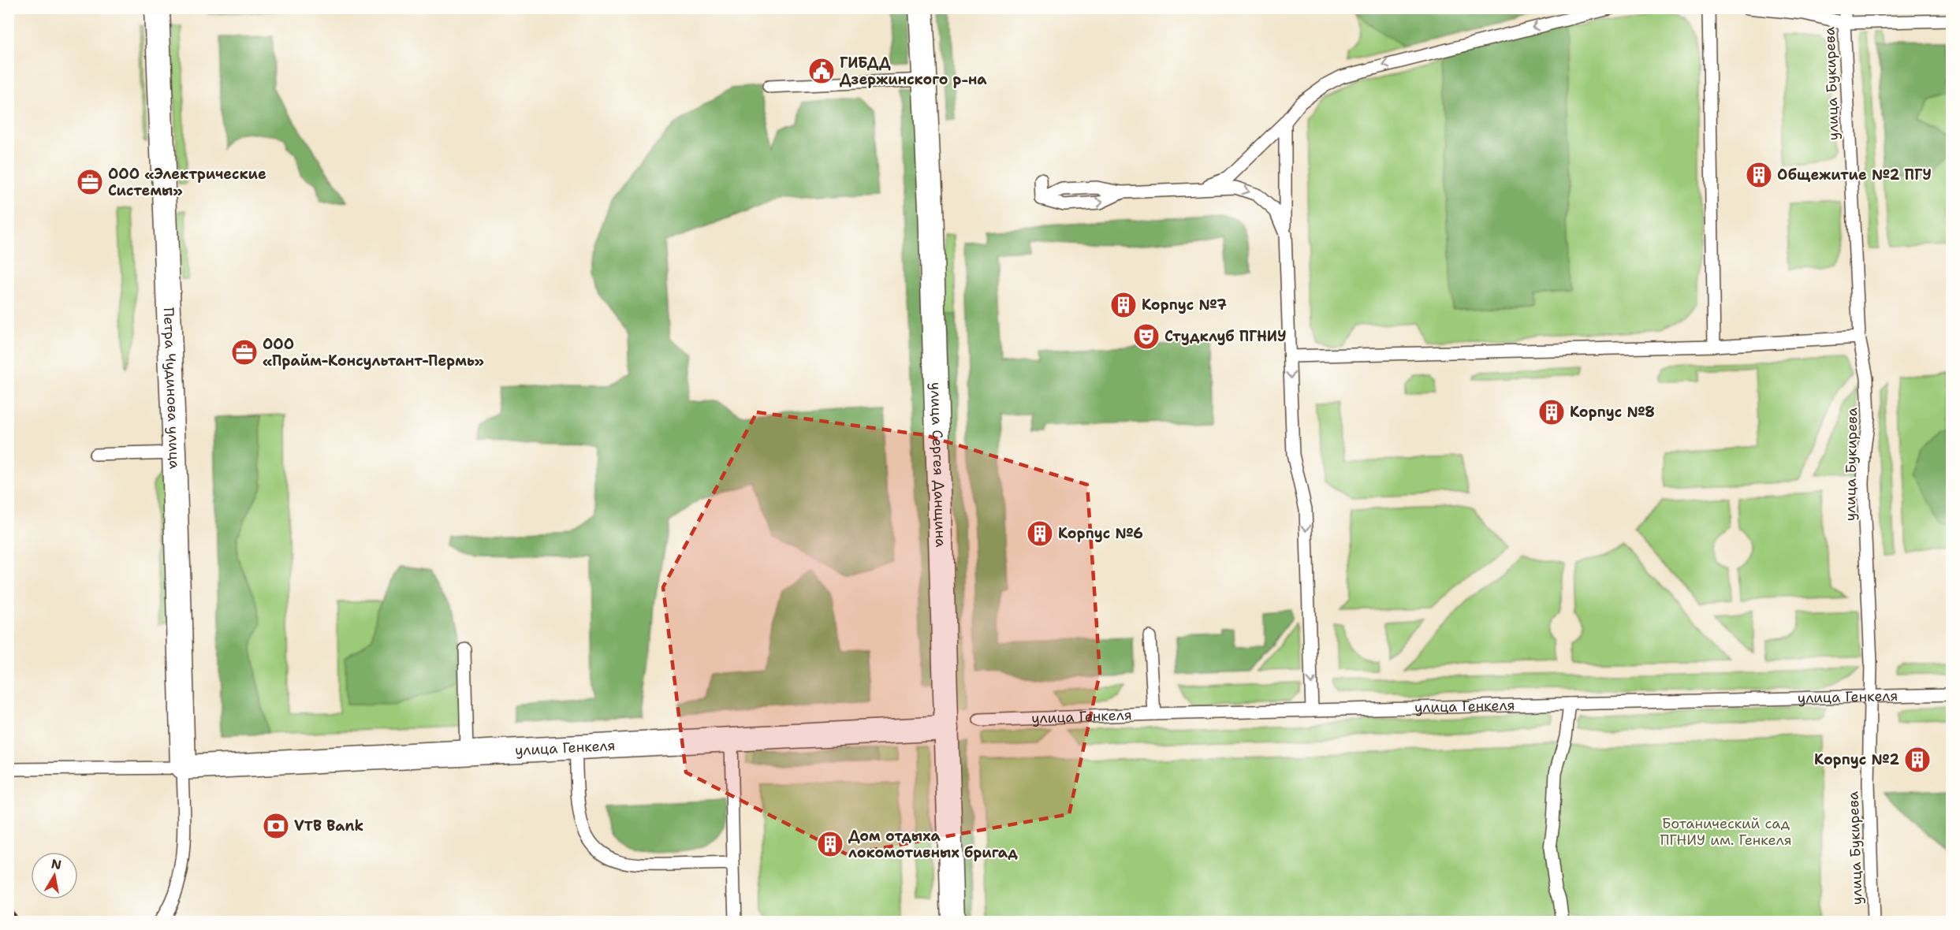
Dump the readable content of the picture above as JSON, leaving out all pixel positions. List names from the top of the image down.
{
  "streets": {
    "street": ["Петра Чудинова улица", "улица Сергея Данщина", "улица Генкеля"],
    "lane": ["улица Букирева"]
  },
  "crossings": [
    ["улица Букирева", "улица Генкеля"],
    ["Петра Чудинова улица", "улица Генкеля"],
    ["улица Сергея Данщина", "улица Генкеля"]
  ],
  "parks": ["Ботанический сад ПГНИУ им. Генкеля"],
  "places": {
    "public building": ["ГИБДД Дзержинского р-на"],
    "building": [
      "Общежитие №2 ПГУ",
      "Корпус №7",
      "Корпус №8",
      "Корпус №6",
      "Корпус №2",
      "Дом отдыха локомотивных бригад"
    ],
    "office": ["ООО «Электрические Системы»", "ООО «Прайм-Консультант-Пермь»"],
    "theatre": ["Студклуб ПГНИУ"],
    "bank": ["VTB Bank"]
  },
  "north": "top"
}
